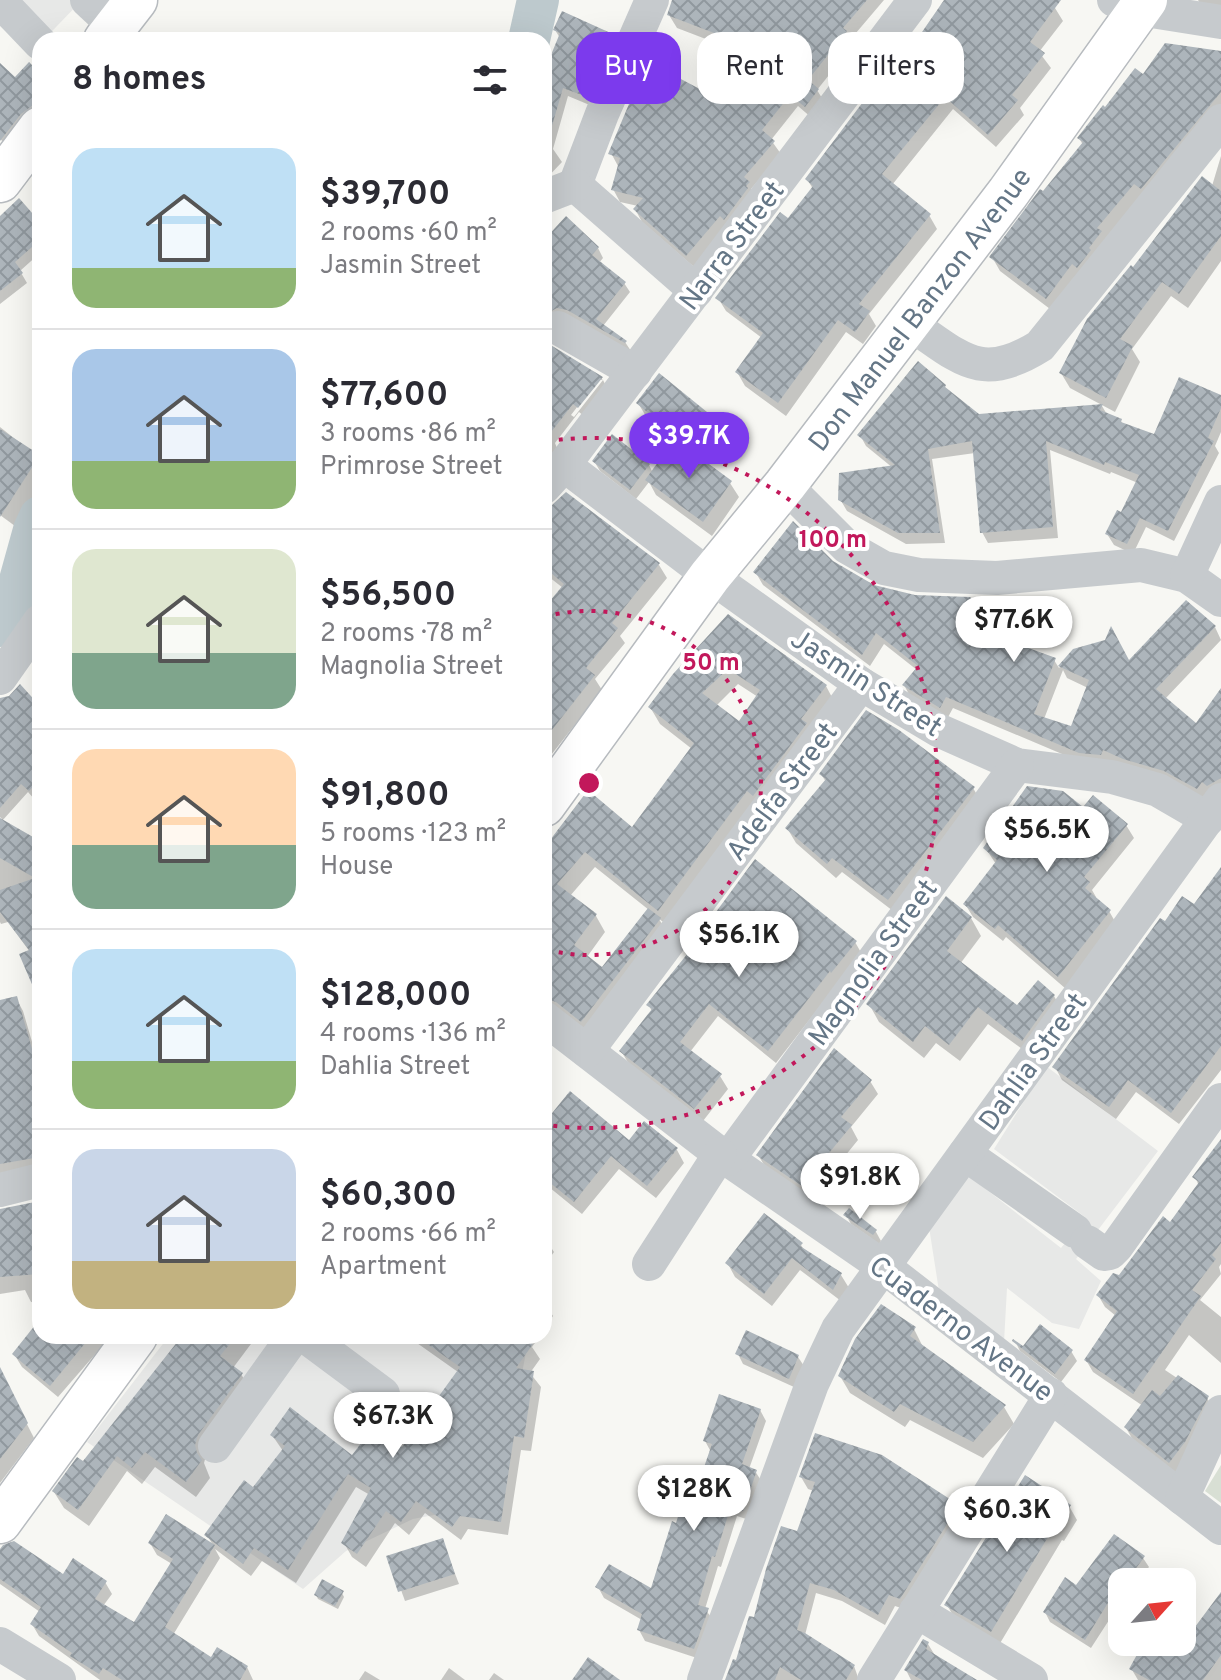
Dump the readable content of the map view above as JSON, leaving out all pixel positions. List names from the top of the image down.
{
  "streets": {
    "main road": ["Don Manuel Banzon Avenue"],
    "street": [
      "Narra Street",
      "Jasmin Street",
      "Adelfa Street",
      "Magnolia Street",
      "Dahlia Street",
      "Cuaderno Avenue"
    ]
  },
  "crossings": [
    ["Narra Street", "Jasmin Street"],
    ["Don Manuel Banzon Avenue", "Jasmin Street"],
    ["Jasmin Street", "Adelfa Street"],
    ["Jasmin Street", "Magnolia Street"],
    ["Jasmin Street", "Dahlia Street"],
    ["Adelfa Street", "Cuaderno Avenue"],
    ["Magnolia Street", "Cuaderno Avenue"],
    ["Dahlia Street", "Cuaderno Avenue"]
  ],
  "north": "top right",
  "page": {
    "chip": ["Buy", "Rent", "Filters"],
    "heading": "8 homes",
    "list": [
      {
        "name": "$39,700",
        "note": "2 rooms · 60 m² · Jasmin Street"
      },
      {
        "name": "$77,600",
        "note": "3 rooms · 86 m² · Primrose Street"
      },
      {
        "name": "$56,500",
        "note": "2 rooms · 78 m² · Magnolia Street"
      },
      {
        "name": "$91,800",
        "note": "5 rooms · 123 m² · House"
      },
      {
        "name": "$128,000",
        "note": "4 rooms · 136 m² · Dahlia Street"
      },
      {
        "name": "$60,300",
        "note": "2 rooms · 66 m² · Apartment"
      }
    ],
    "price": [
      "$39.7K",
      "$77.6K",
      "$56.5K",
      "$56.1K",
      "$91.8K",
      "$67.3K",
      "$128K",
      "$60.3K"
    ]
  },
  "rings": ["100 m", "50 m"]
}
